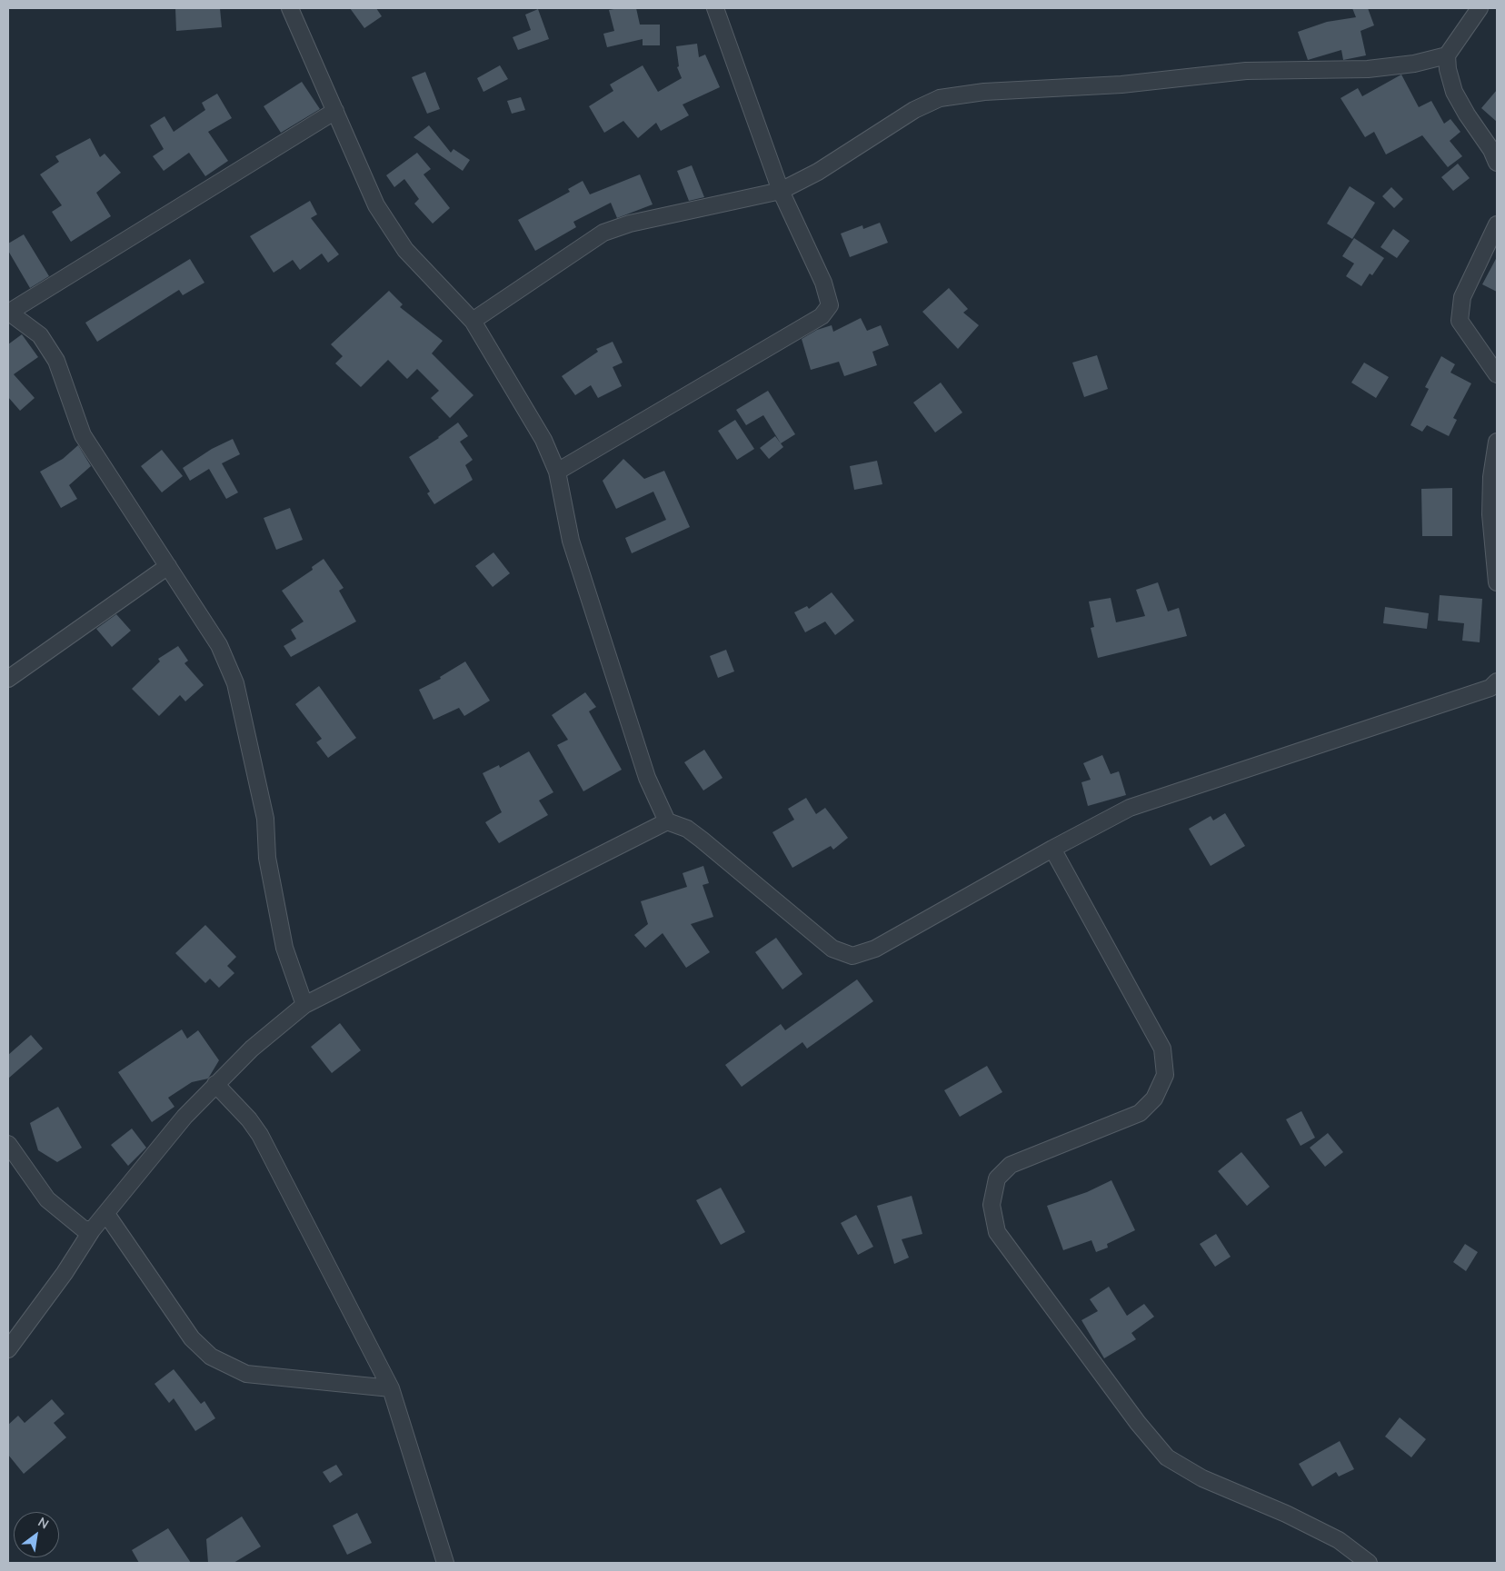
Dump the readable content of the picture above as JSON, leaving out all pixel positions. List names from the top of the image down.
{
  "north": "top right"
}
